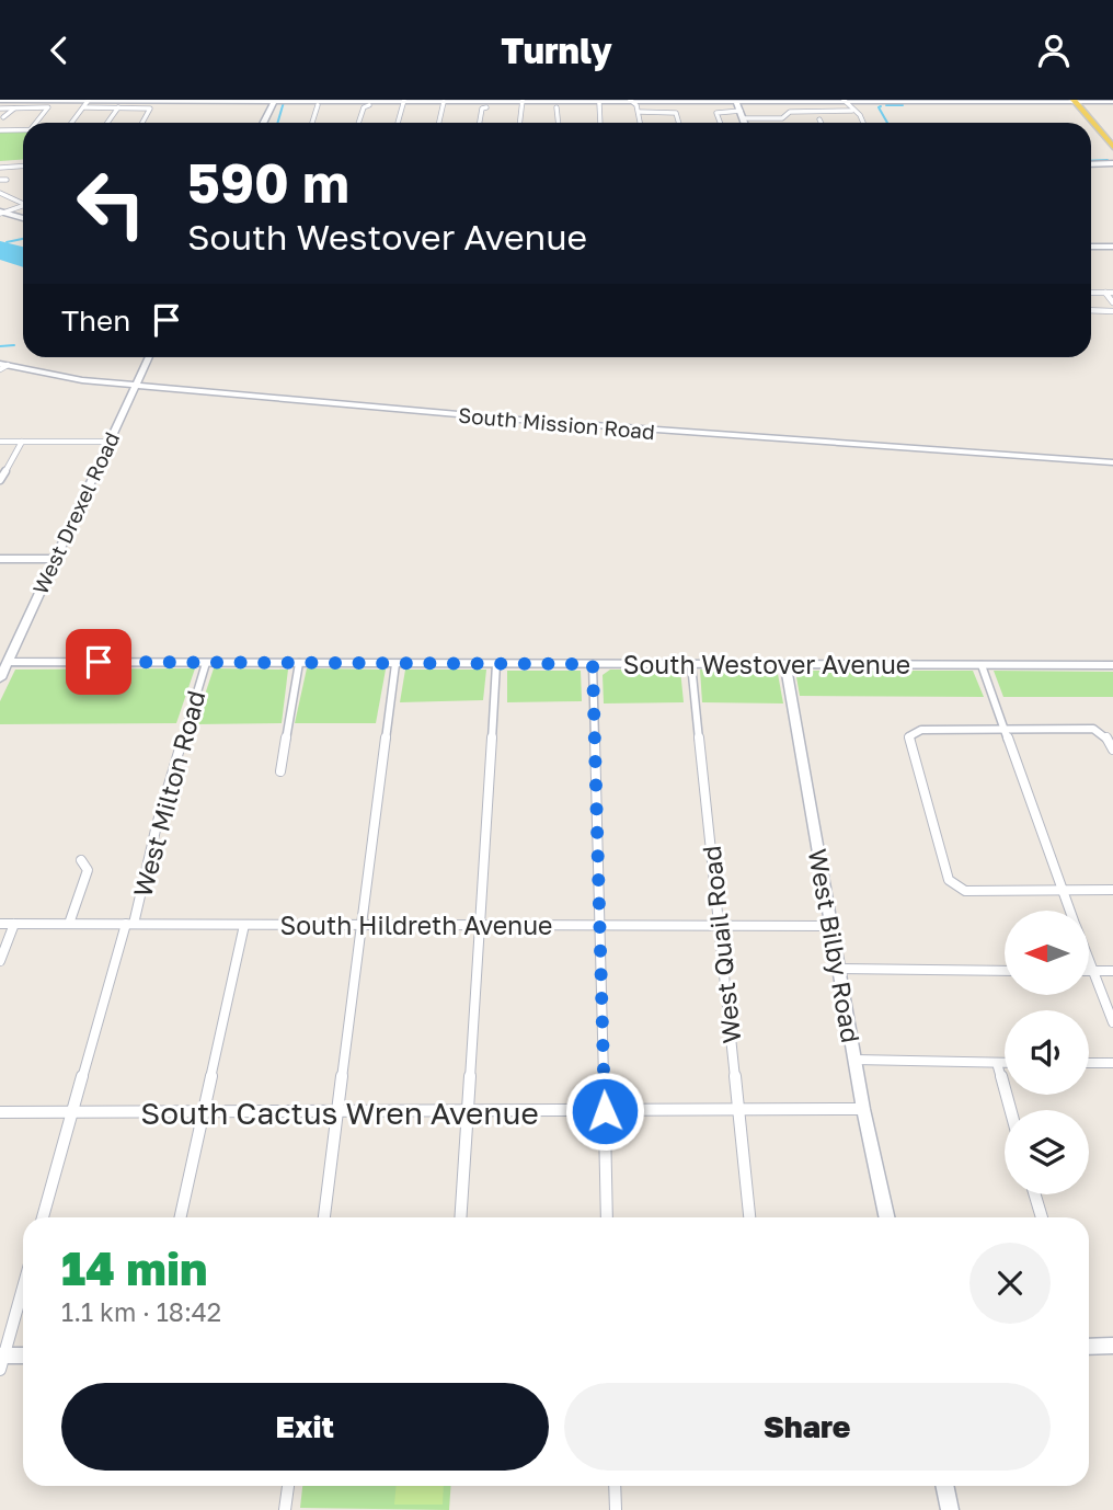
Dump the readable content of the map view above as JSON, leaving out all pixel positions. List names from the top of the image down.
{
  "streets": {
    "main road": [
      "South Mission Road",
      "West Drexel Road",
      "South Westover Avenue",
      "West Bilby Road"
    ],
    "street": [
      "West Milton Road",
      "South Hildreth Avenue",
      "West Quail Road",
      "South Cactus Wren Avenue"
    ]
  },
  "crossings": [
    ["South Mission Road", "West Drexel Road"],
    ["West Drexel Road", "South Westover Avenue"],
    ["South Westover Avenue", "West Milton Road"],
    ["South Westover Avenue", "West Quail Road"],
    ["South Westover Avenue", "West Bilby Road"],
    ["West Milton Road", "South Hildreth Avenue"],
    ["West Milton Road", "South Cactus Wren Avenue"],
    ["South Hildreth Avenue", "West Quail Road"],
    ["South Hildreth Avenue", "West Bilby Road"],
    ["West Quail Road", "South Cactus Wren Avenue"],
    ["West Bilby Road", "South Cactus Wren Avenue"]
  ],
  "north": "left",
  "page": {
    "header": "Turnly",
    "turn": ["590 m", "South Westover Avenue"],
    "then": "Then",
    "heading": ["14 min", "1.1 km · 18:42"],
    "buttons": ["Exit", "Share"]
  }
}
